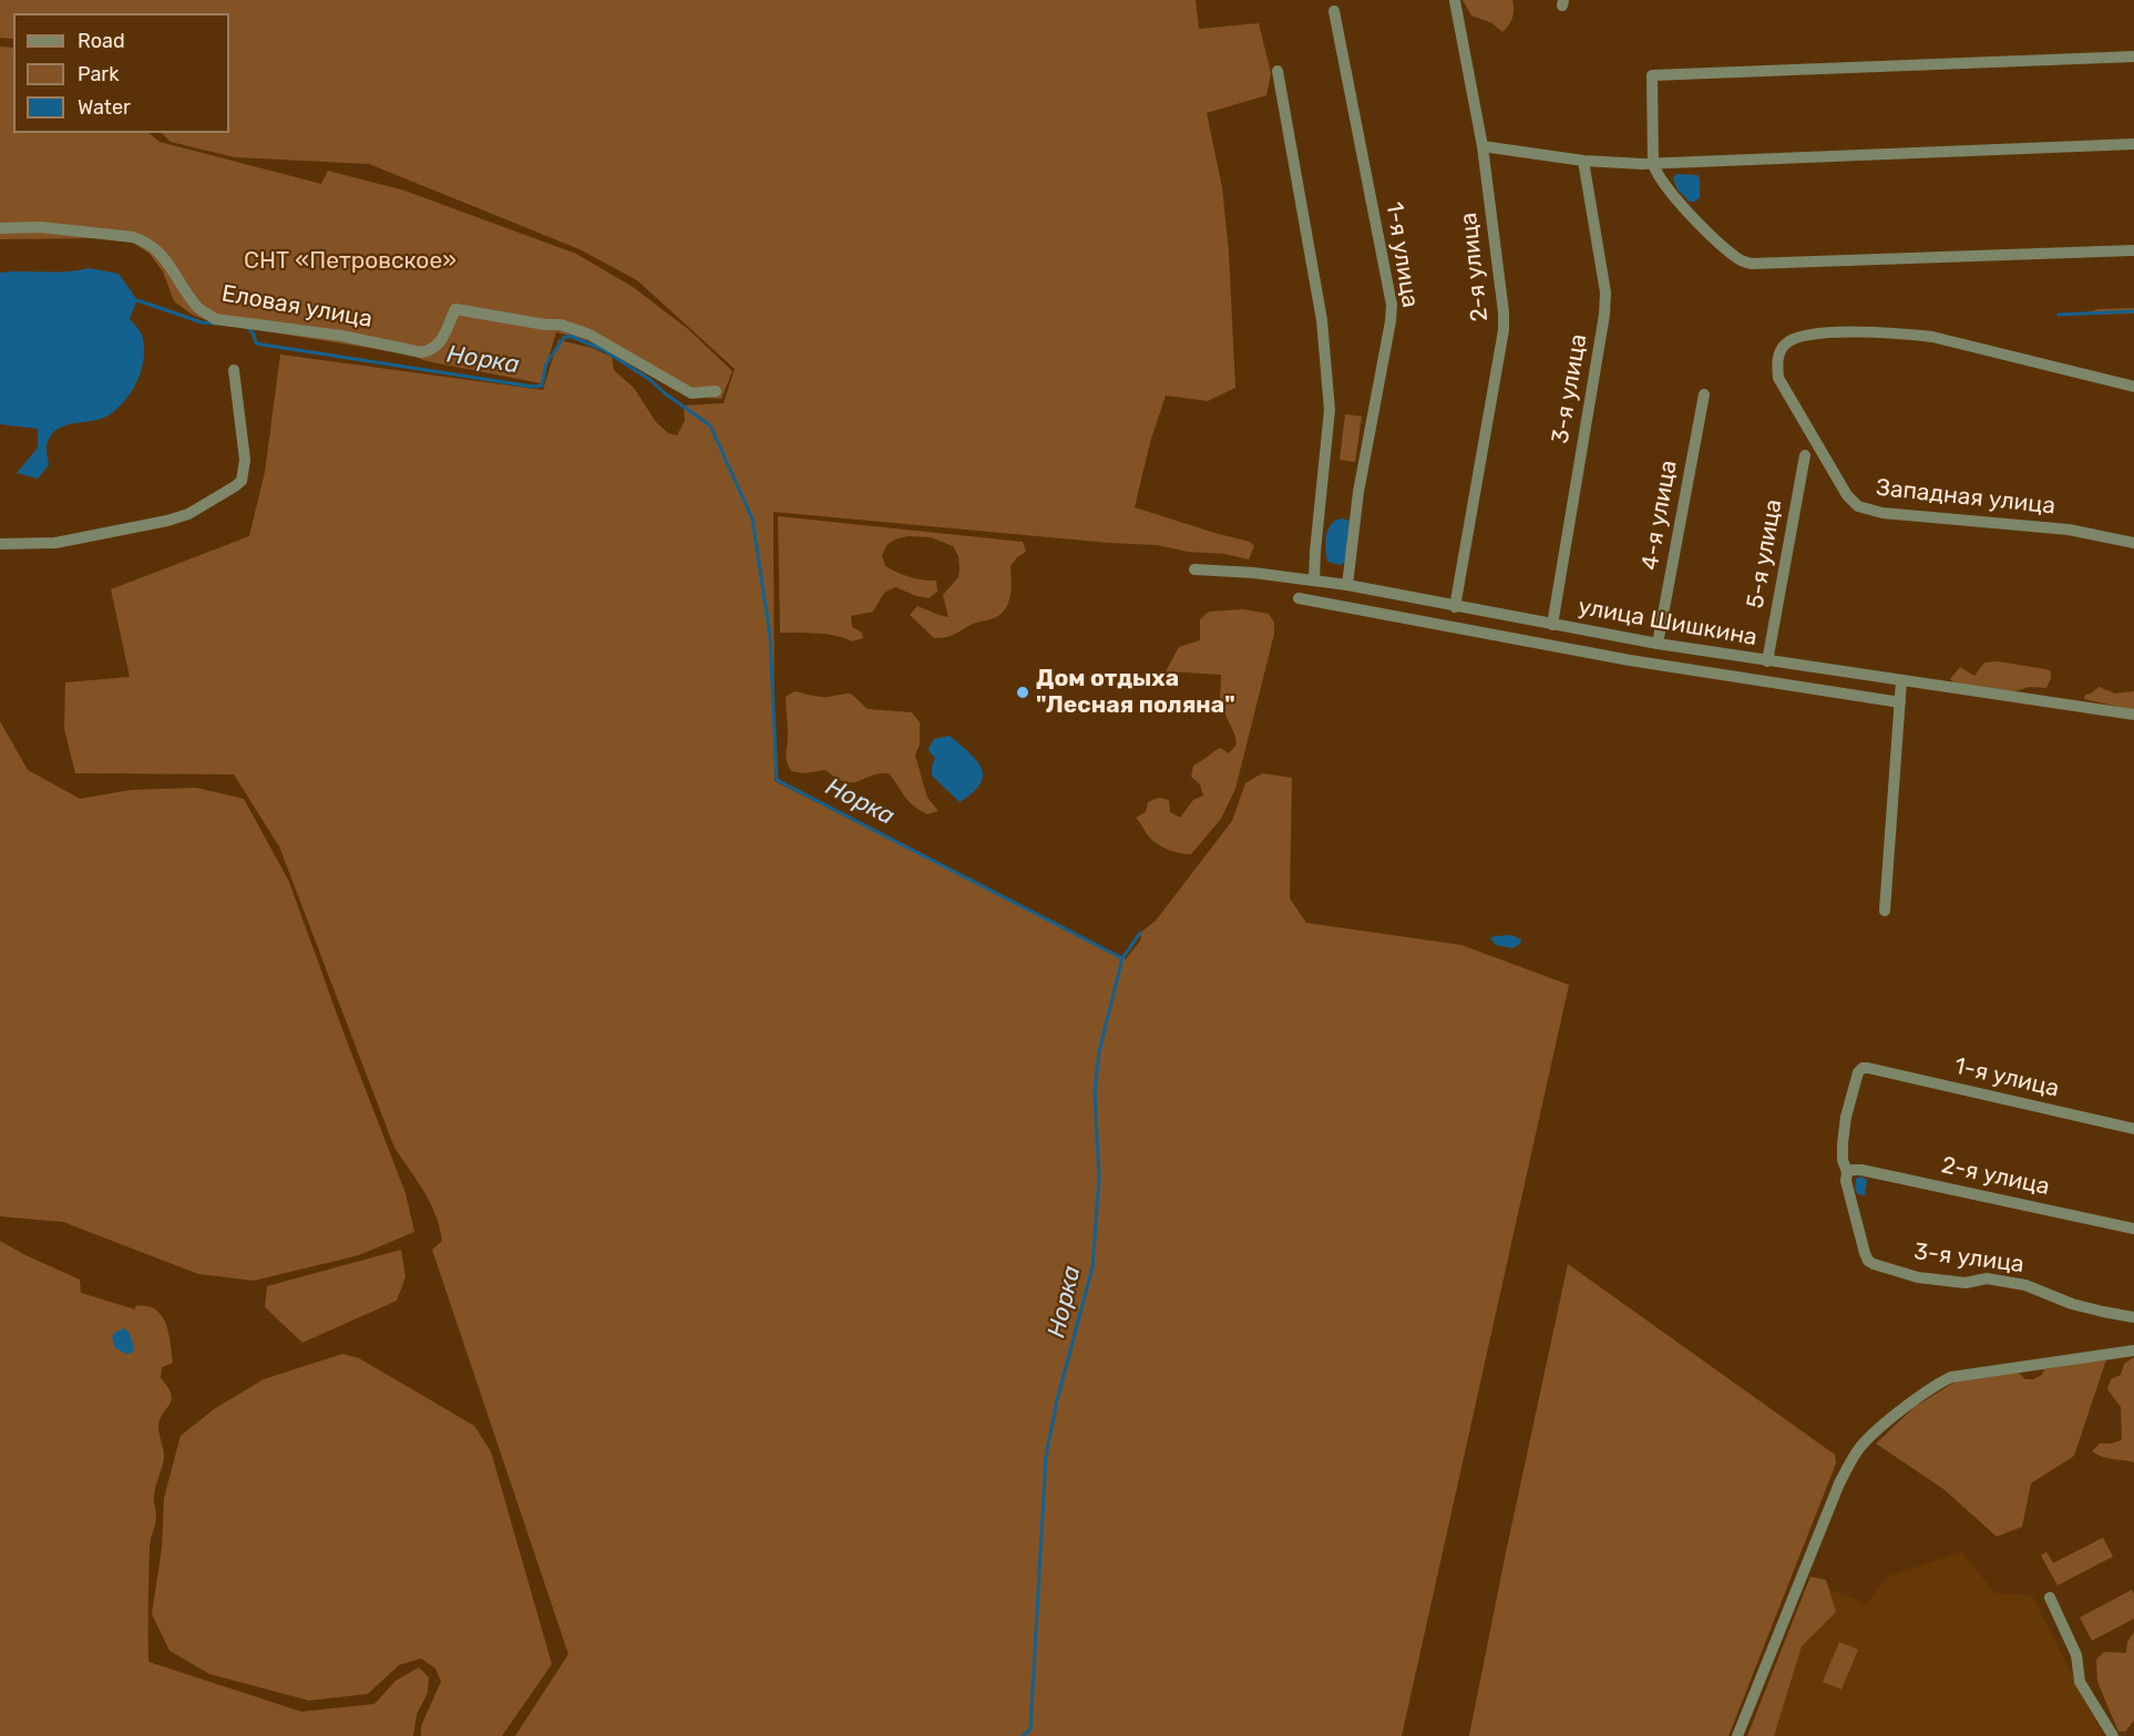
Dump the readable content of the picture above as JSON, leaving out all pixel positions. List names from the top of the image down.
{
  "streets": {
    "street": [
      "1-я улица",
      "2-я улица",
      "Еловая улица",
      "3-я улица",
      "Западная улица",
      "4-я улица",
      "5-я улица",
      "улица Шишкина"
    ]
  },
  "crossings": [
    ["1-я улица", "2-я улица"],
    ["1-я улица", "3-я улица"],
    ["1-я улица", "улица Шишкина"],
    ["2-я улица", "3-я улица"],
    ["2-я улица", "улица Шишкина"],
    ["3-я улица", "улица Шишкина"],
    ["4-я улица", "улица Шишкина"],
    ["5-я улица", "улица Шишкина"]
  ],
  "water": ["Норка"],
  "parks": ["СНТ «Петровское»"],
  "places": ["Дом отдыха \"Лесная поляна\""],
  "legend": ["Road", "Park", "Water"]
}
